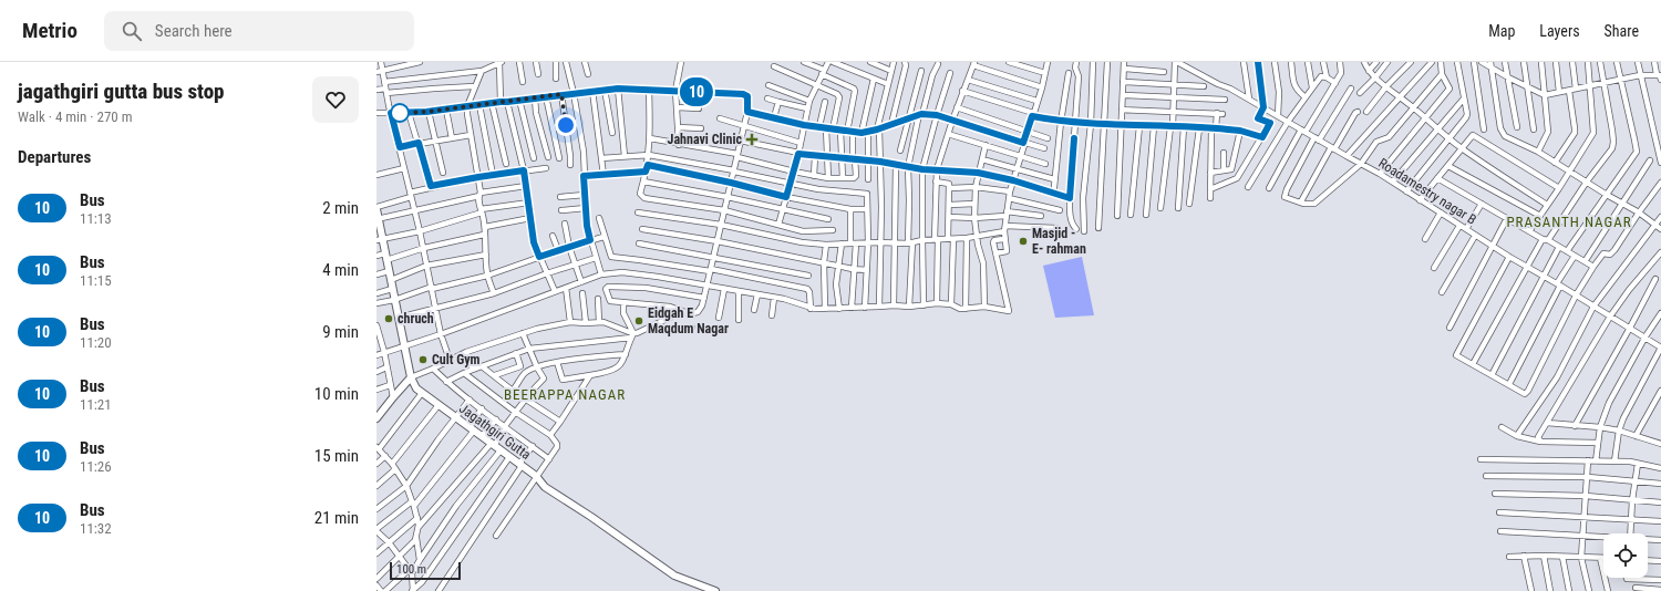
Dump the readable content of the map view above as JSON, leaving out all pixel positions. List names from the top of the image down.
{
  "streets": {
    "street": ["Roadamestry nagar B", "Jagathgiri Gutta"]
  },
  "districts": ["PRASANTH NAGAR", "BEERAPPA NAGAR"],
  "places": {
    "health": ["Jahnavi Clinic"],
    "other": [
      "Masjid - E- rahman",
      "chruch",
      "Eidgah E Maqdum Nagar",
      "Cult Gym"
    ]
  },
  "lines": ["bus line 10"],
  "scale_bar": "100 m",
  "page": {
    "header": "Metrio",
    "search": "Search here",
    "nav": ["Map", "Layers", "Share"],
    "heading": [
      ["jagathgiri gutta bus stop", "Walk · 4 min · 270 m"],
      "Departures"
    ],
    "on_map": "10",
    "list": [
      {
        "mark": "10",
        "name": "Bus",
        "note": "11:13",
        "value": "2 min"
      },
      {
        "mark": "10",
        "name": "Bus",
        "note": "11:15",
        "value": "4 min"
      },
      {
        "mark": "10",
        "name": "Bus",
        "note": "11:20",
        "value": "9 min"
      },
      {
        "mark": "10",
        "name": "Bus",
        "note": "11:21",
        "value": "10 min"
      },
      {
        "mark": "10",
        "name": "Bus",
        "note": "11:26",
        "value": "15 min"
      },
      {
        "mark": "10",
        "name": "Bus",
        "note": "11:32",
        "value": "21 min"
      }
    ],
    "scale": "100 m"
  }
}
